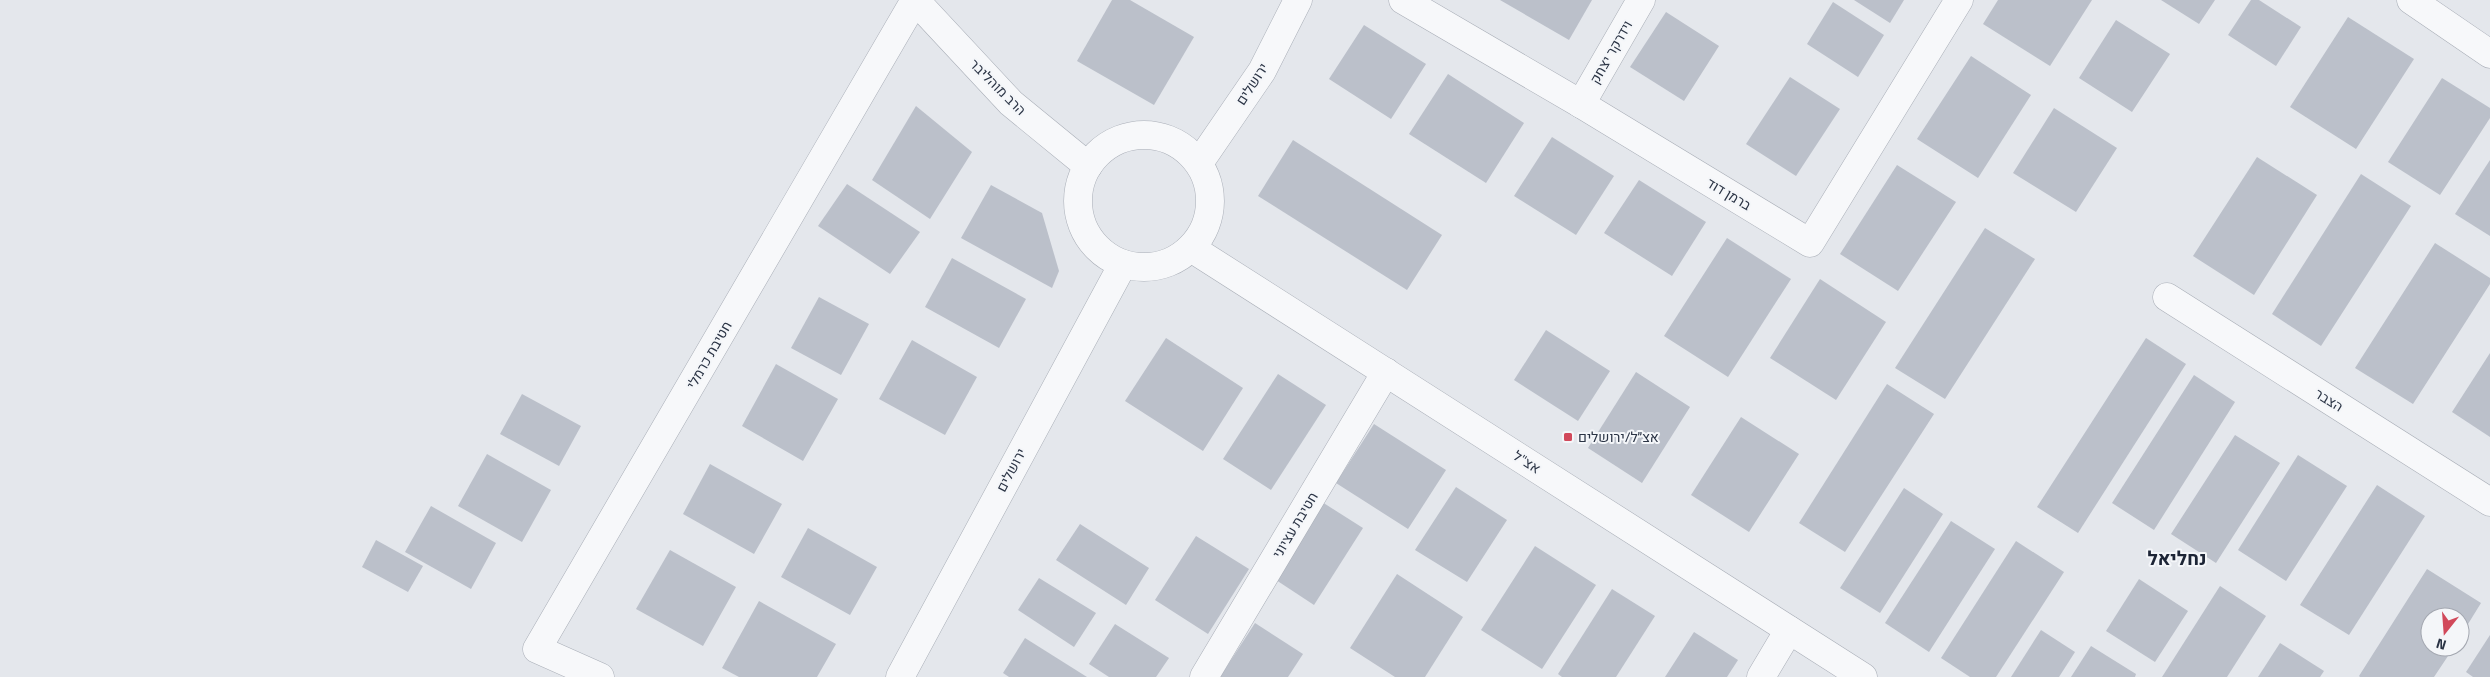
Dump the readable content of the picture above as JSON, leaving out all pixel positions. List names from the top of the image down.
{
  "streets": {
    "street": [
      "וידרקר יצחק",
      "ירושלים",
      "הרב מוהליבר",
      "ברמן דוד",
      "חטיבת כרמלי",
      "הצבר",
      "אצ\"ל",
      "חטיבת עציוני"
    ]
  },
  "crossings": [
    ["וידרקר יצחק", "ברמן דוד"],
    ["ירושלים", "הרב מוהליבר"],
    ["ירושלים", "אצ\"ל"],
    ["הרב מוהליבר", "חטיבת כרמלי"],
    ["הרב מוהליבר", "אצ\"ל"],
    ["אצ\"ל", "חטיבת עציוני"]
  ],
  "districts": ["נחליאל"],
  "places": {
    "transit": ["אצ״ל/ירושלים"]
  },
  "north": "bottom"
}
